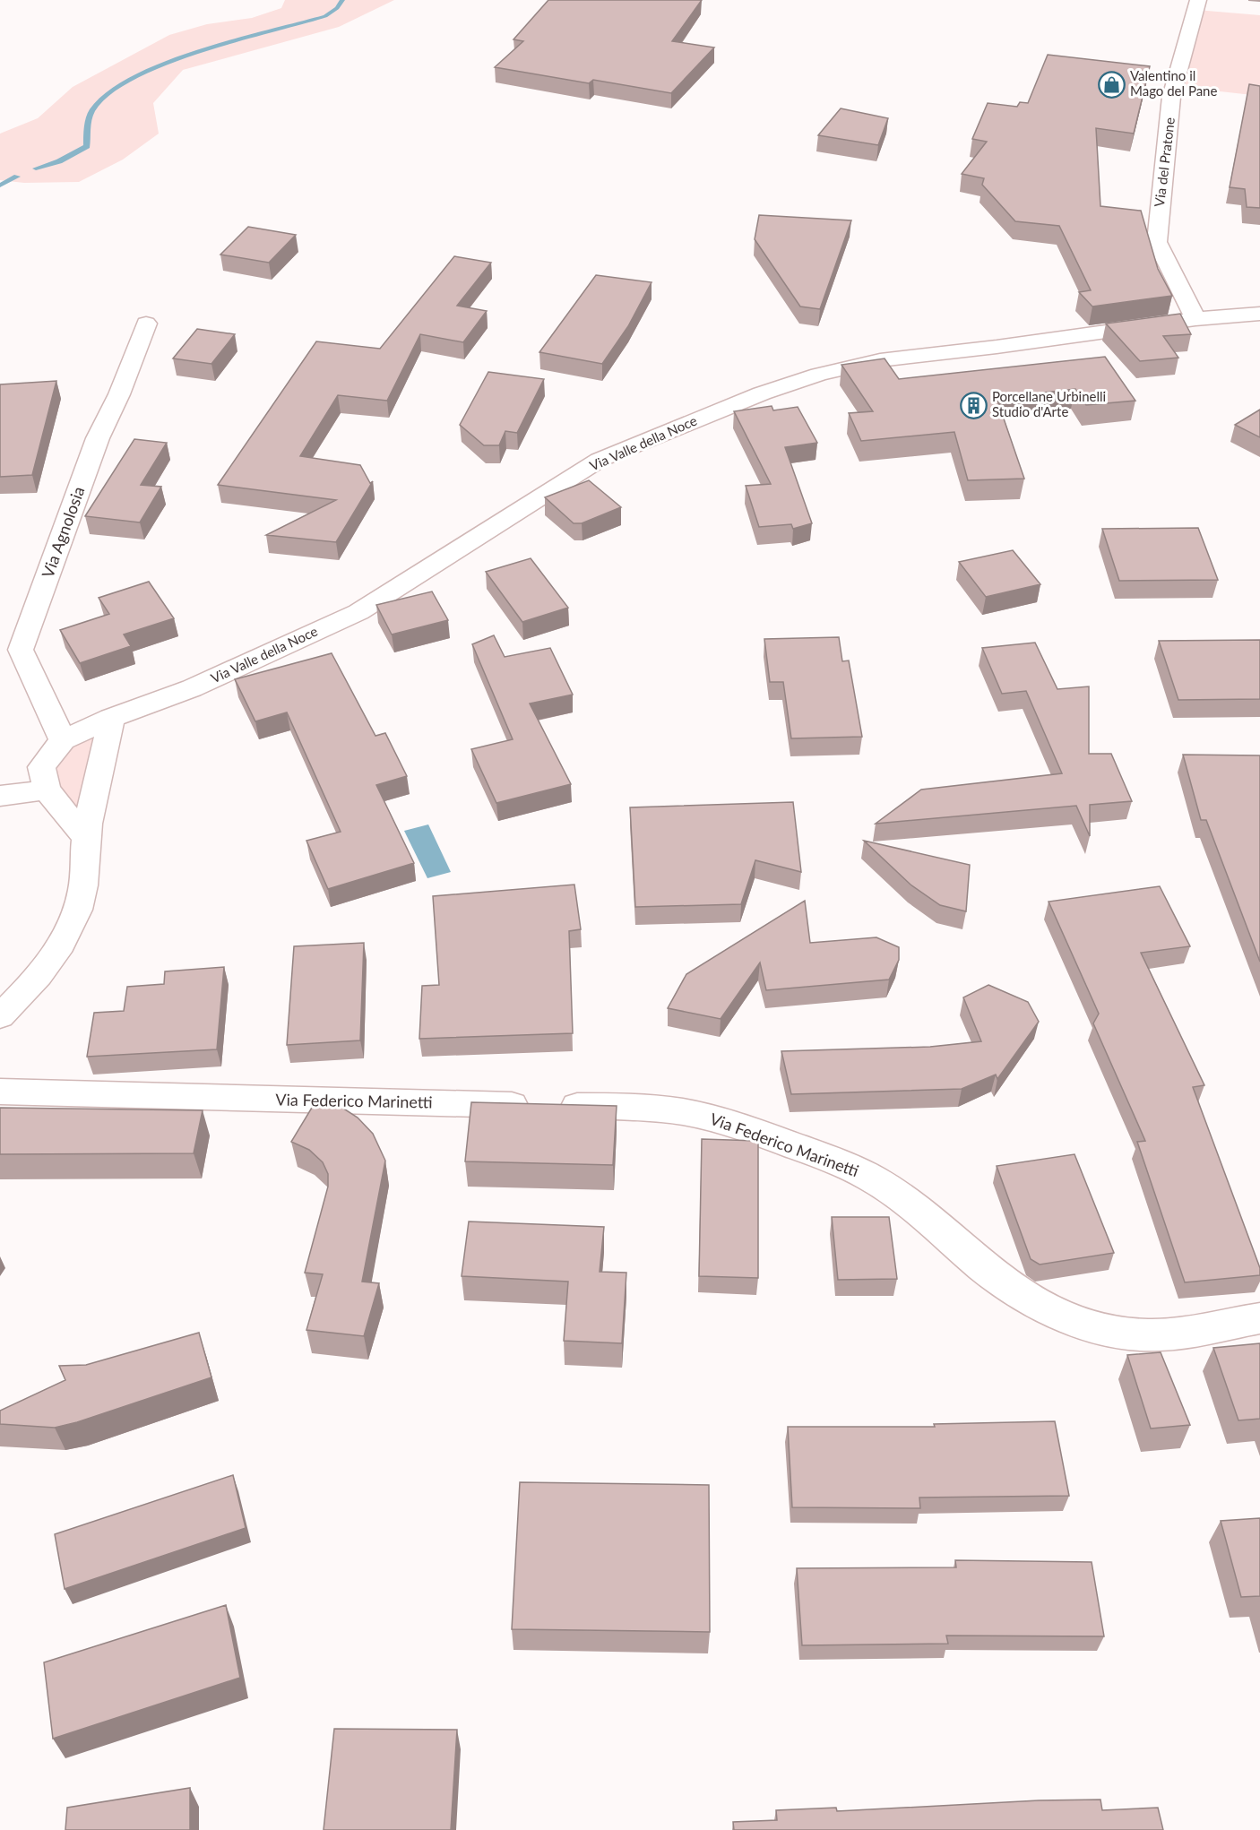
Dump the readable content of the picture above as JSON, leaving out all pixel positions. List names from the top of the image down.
{
  "streets": {
    "street": [
      "Via del Pratone",
      "Via Valle della Noce",
      "Via Agnolosia",
      "Via Federico Marinetti"
    ]
  },
  "crossings": [
    ["Via del Pratone", "Via Valle della Noce"],
    ["Via Valle della Noce", "Via Agnolosia"]
  ],
  "places": {
    "shop": ["Valentino il Mago del Pane"],
    "building": ["Porcellane Urbinelli Studio d'Arte"]
  }
}
